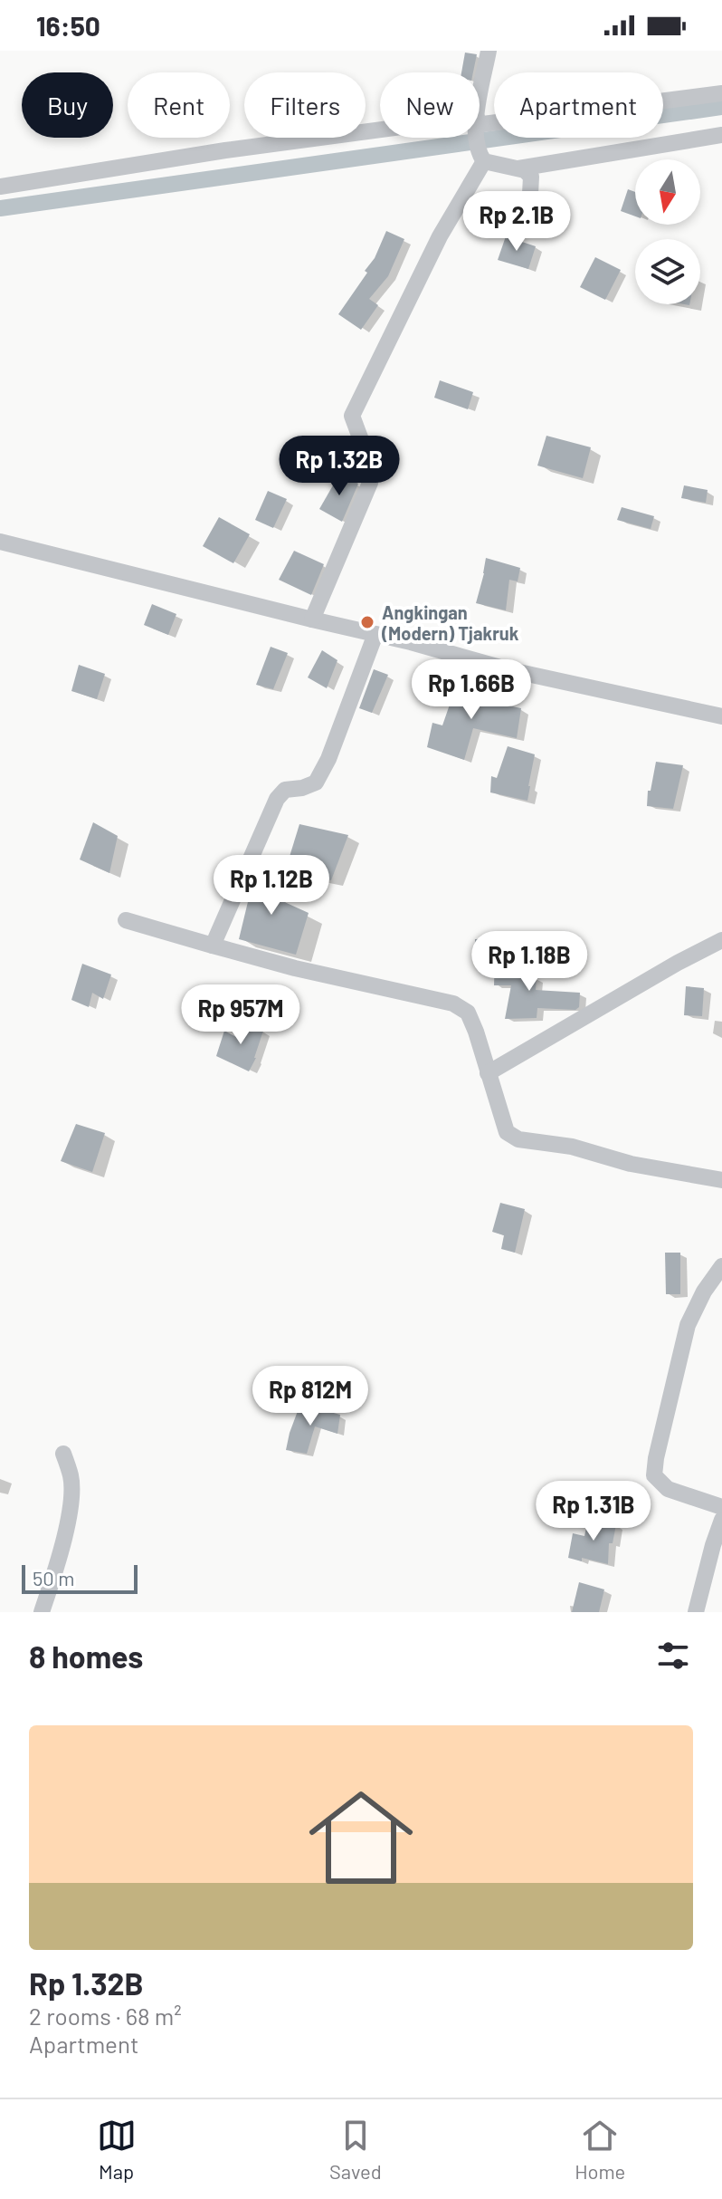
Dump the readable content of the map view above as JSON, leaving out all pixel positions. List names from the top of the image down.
{
  "places": ["Angkingan (Modern) Tjakruk"],
  "scale_bar": "50 m",
  "north": "bottom",
  "page": {
    "status": "16:50",
    "chip": [
      "Buy",
      "Rent",
      "Filters",
      "New",
      "Apartment"
    ],
    "price": [
      "Rp 2.1B",
      "Rp 1.32B",
      "Rp 1.66B",
      "Rp 1.12B",
      "Rp 1.18B",
      "Rp 957M",
      "Rp 812M",
      "Rp 1.31B"
    ],
    "scale": "50 m",
    "heading": "8 homes",
    "list": [
      {
        "name": "Rp 1.32B",
        "note": "2 rooms · 68 m² · Apartment"
      }
    ],
    "tabs": ["Map", "Saved", "Home"]
  }
}
